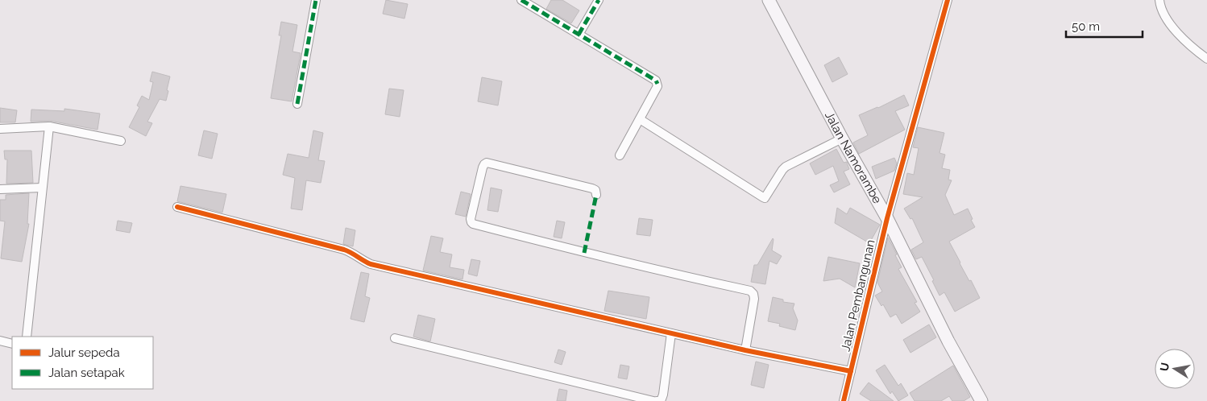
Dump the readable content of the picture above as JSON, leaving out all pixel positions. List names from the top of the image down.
{
  "streets": {
    "main road": ["Jalan Namorambe"],
    "street": ["Jalan Pembangunan"]
  },
  "crossings": [
    ["Jalan Namorambe", "Jalan Pembangunan"]
  ],
  "legend": ["Jalur sepeda", "Jalan setapak"],
  "scale_bar": "50 m",
  "north": "left"
}
